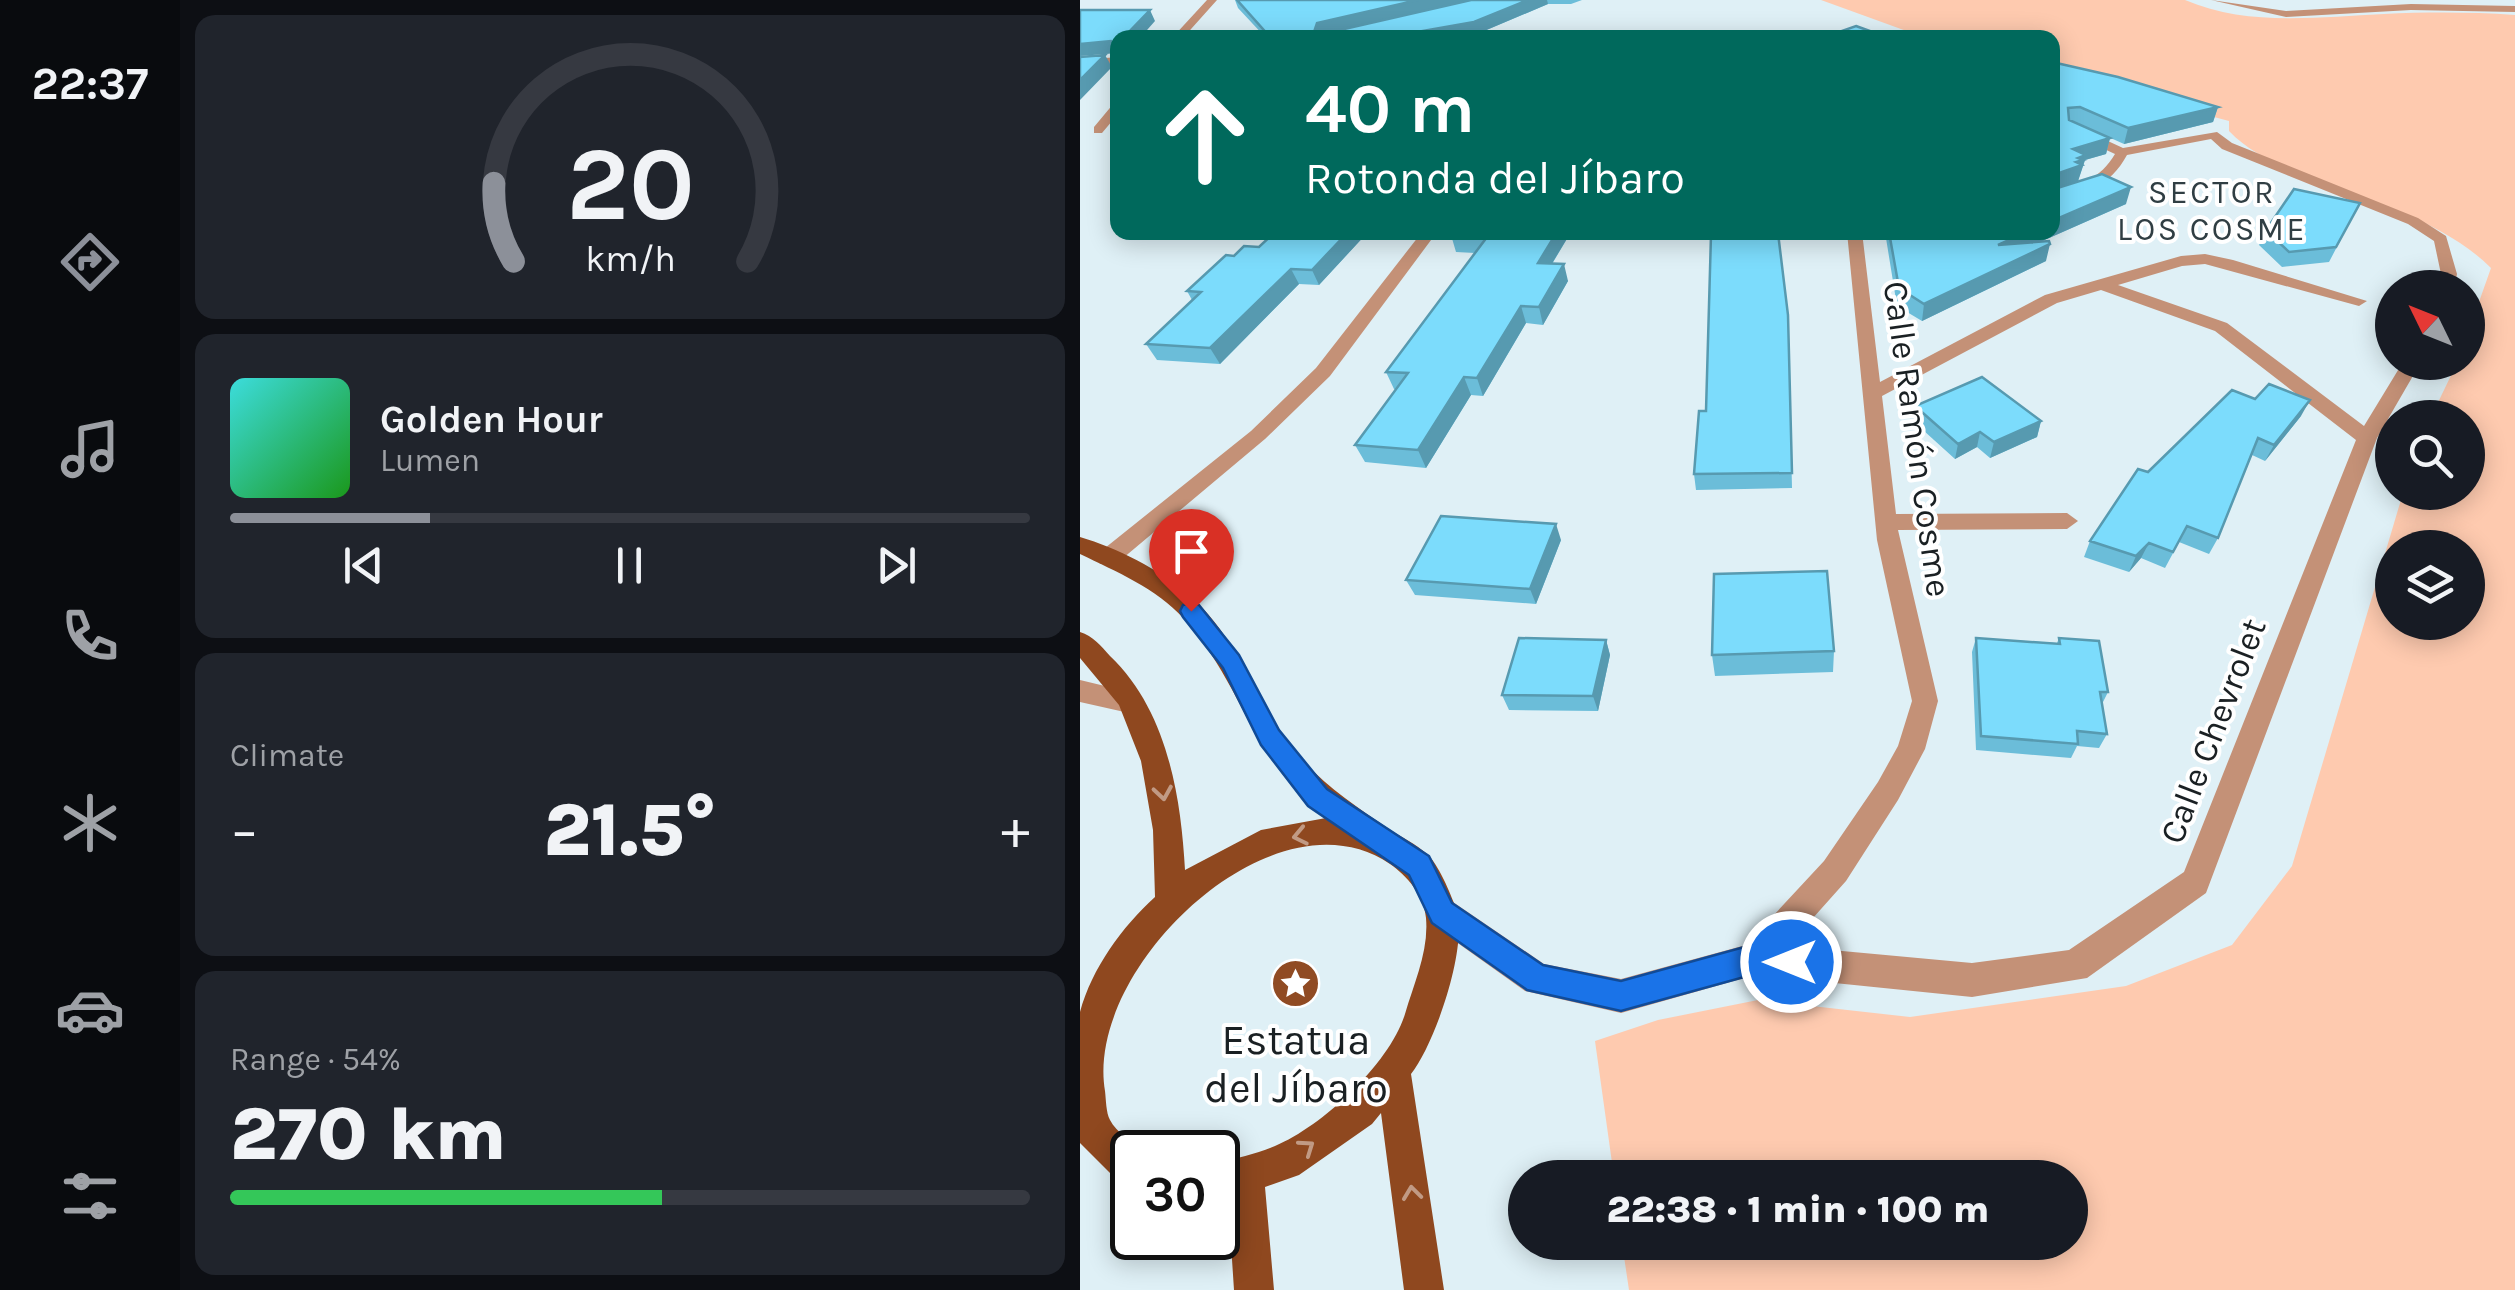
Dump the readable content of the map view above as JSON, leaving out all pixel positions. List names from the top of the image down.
{
  "streets": {
    "street": ["Calle Ramón Cosme", "Calle Chevrolet"]
  },
  "crossings": [
    ["Calle Ramón Cosme", "Calle Chevrolet"]
  ],
  "districts": ["SECTOR LOS COSME"],
  "places": {
    "place": ["Estatua del Jíbaro"]
  },
  "north": "top left",
  "page": {
    "tabs": "22:37",
    "turn": ["40 m", "Rotonda del Jíbaro"],
    "song": ["Golden Hour", "Lumen"],
    "tile": [
      "Climate",
      ["Range · 54%", "270 km"]
    ],
    "heat": ["−", "21.5°", "+"],
    "limit": "30",
    "trip": "22:38 · 1 min · 100 m",
    "gauge": ["20", "km/h"]
  }
}
